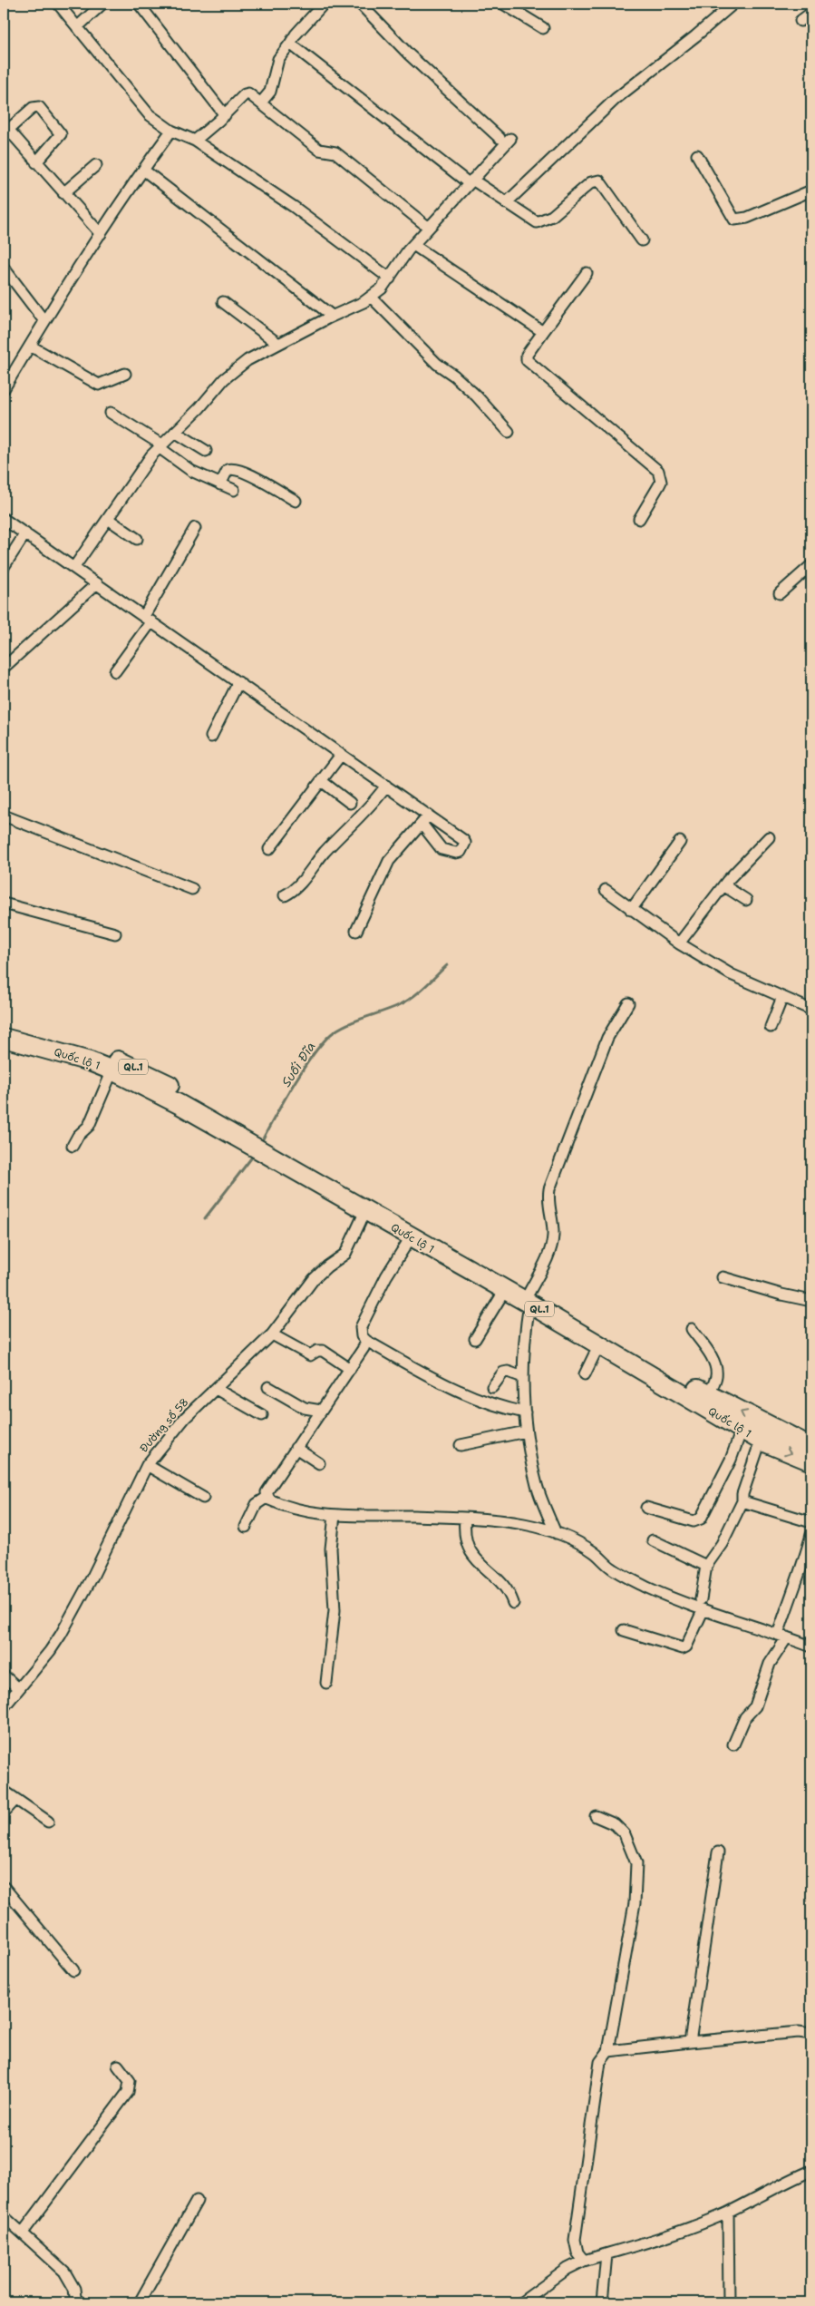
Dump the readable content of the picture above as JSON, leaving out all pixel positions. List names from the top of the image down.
{
  "streets": {
    "highway": ["Quốc lộ 1", "QL.1"],
    "street": ["Đường số 58"]
  },
  "crossings": [
    ["Quốc lộ 1", "Đường số 58"]
  ],
  "water": ["Suối Đĩa"]
}
